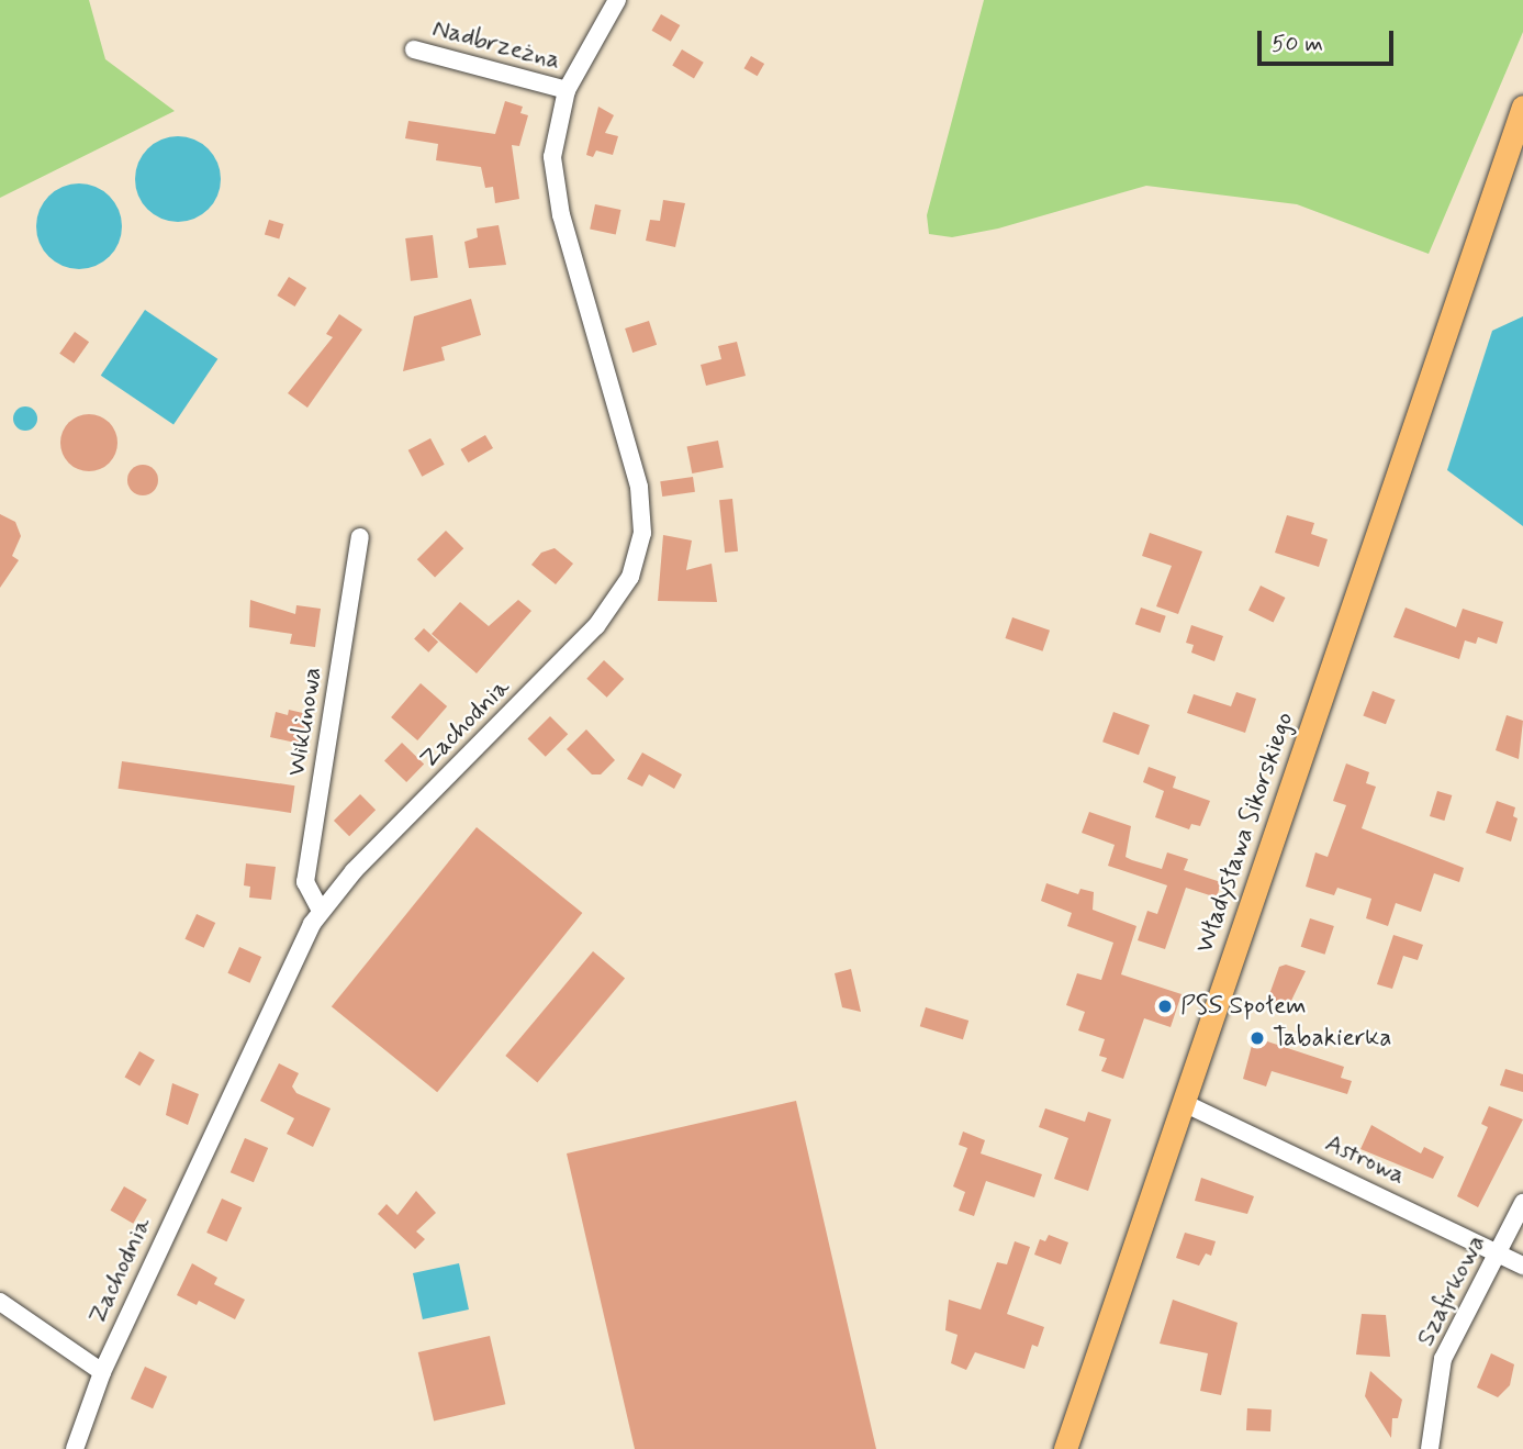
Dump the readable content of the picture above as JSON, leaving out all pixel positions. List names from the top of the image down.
{
  "streets": {
    "main road": ["Władysława Sikorskiego"],
    "street": [
      "Nadbrzeżna",
      "Wiklinowa",
      "Zachodnia",
      "Astrowa",
      "Szafirkowa"
    ]
  },
  "crossings": [
    ["Nadbrzeżna", "Zachodnia"],
    ["Wiklinowa", "Zachodnia"],
    ["Władysława Sikorskiego", "Astrowa"],
    ["Astrowa", "Szafirkowa"]
  ],
  "places": ["PSS Społem", "Tabakierka"],
  "scale_bar": "50 m"
}
